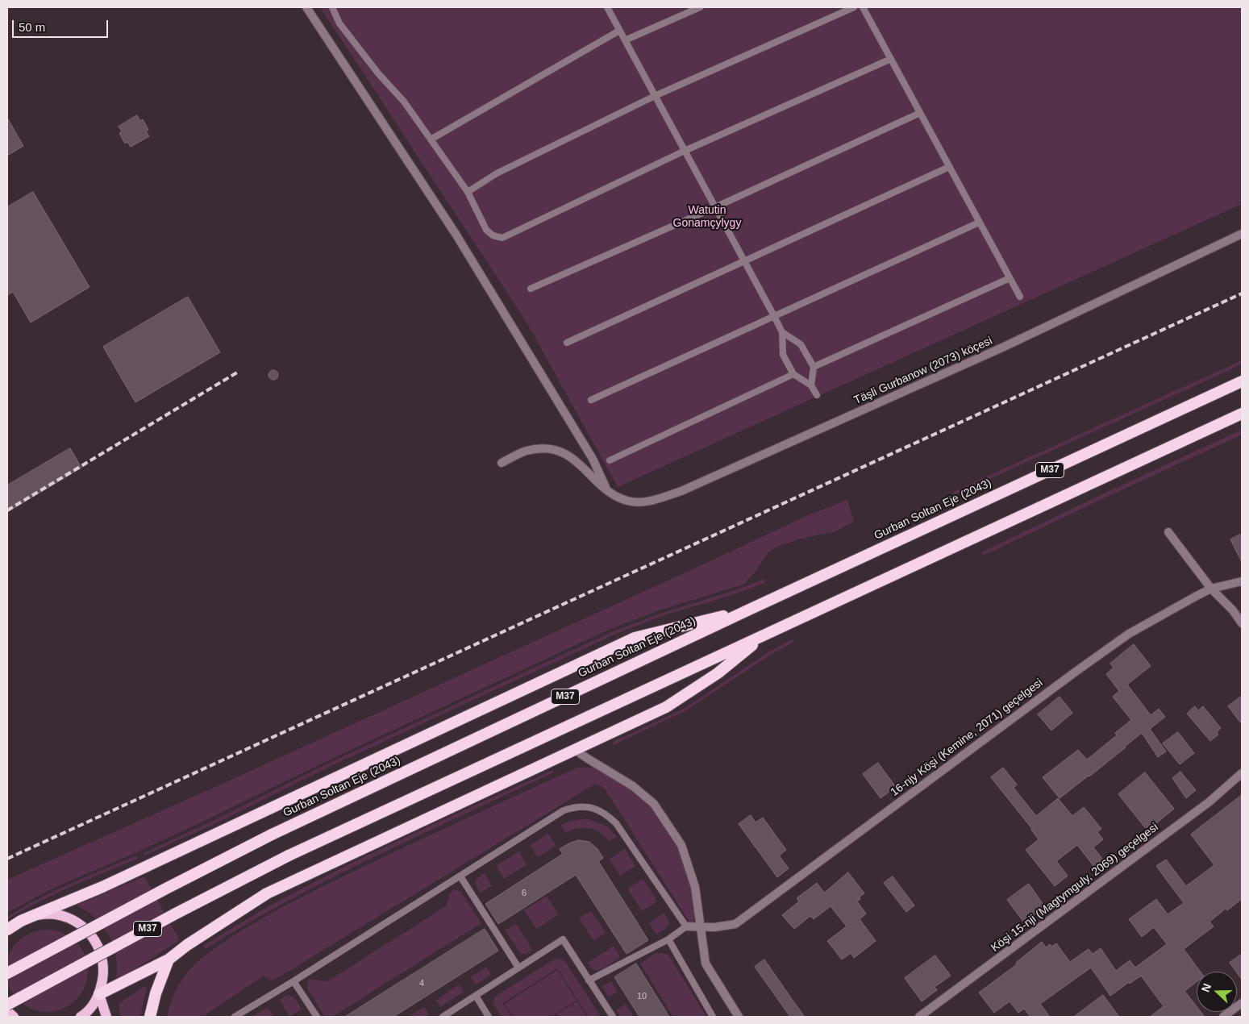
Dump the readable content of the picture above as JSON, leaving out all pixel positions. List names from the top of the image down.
{
  "streets": {
    "highway": ["M37", "Gurban Soltan Eje (2043)"],
    "street": ["Täşli Gurbanow (2073) köçesi", "16-njy Köşi (Kemine, 2071) geçelgesi", "Köşi 15-nji (Magtymguly, 2069) geçelgesi"]
  },
  "parks": ["Watutin Gonamçylygy"],
  "house_numbers": ["6", "4", "10"],
  "scale_bar": "50 m",
  "north": "left"
}
